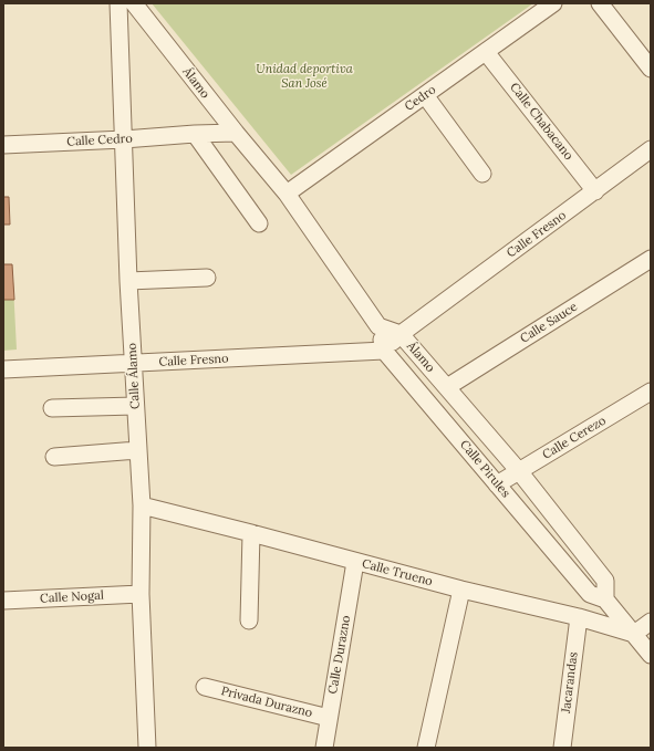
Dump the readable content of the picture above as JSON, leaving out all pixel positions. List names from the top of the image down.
{
  "streets": {
    "street": [
      "Álamo",
      "Cedro",
      "Calle Chabacano",
      "Calle Cedro",
      "Calle Fresno",
      "Calle Sauce",
      "Calle Álamo",
      "Calle Cerezo",
      "Calle Pirules",
      "Calle Trueno",
      "Calle Nogal",
      "Calle Durazno",
      "Jacarandas",
      "Privada Durazno"
    ]
  },
  "crossings": [
    ["Álamo", "Cedro"],
    ["Álamo", "Calle Cedro"],
    ["Álamo", "Calle Fresno"],
    ["Álamo", "Calle Sauce"],
    ["Álamo", "Calle Cerezo"],
    ["Álamo", "Calle Pirules"],
    ["Cedro", "Calle Chabacano"],
    ["Calle Chabacano", "Calle Fresno"],
    ["Calle Cedro", "Calle Álamo"],
    ["Calle Fresno", "Calle Álamo"],
    ["Calle Fresno", "Calle Pirules"],
    ["Calle Álamo", "Calle Trueno"],
    ["Calle Álamo", "Calle Nogal"],
    ["Calle Cerezo", "Calle Pirules"],
    ["Calle Trueno", "Calle Durazno"],
    ["Calle Trueno", "Jacarandas"],
    ["Calle Durazno", "Privada Durazno"]
  ],
  "parks": ["Unidad deportiva San José"]
}
